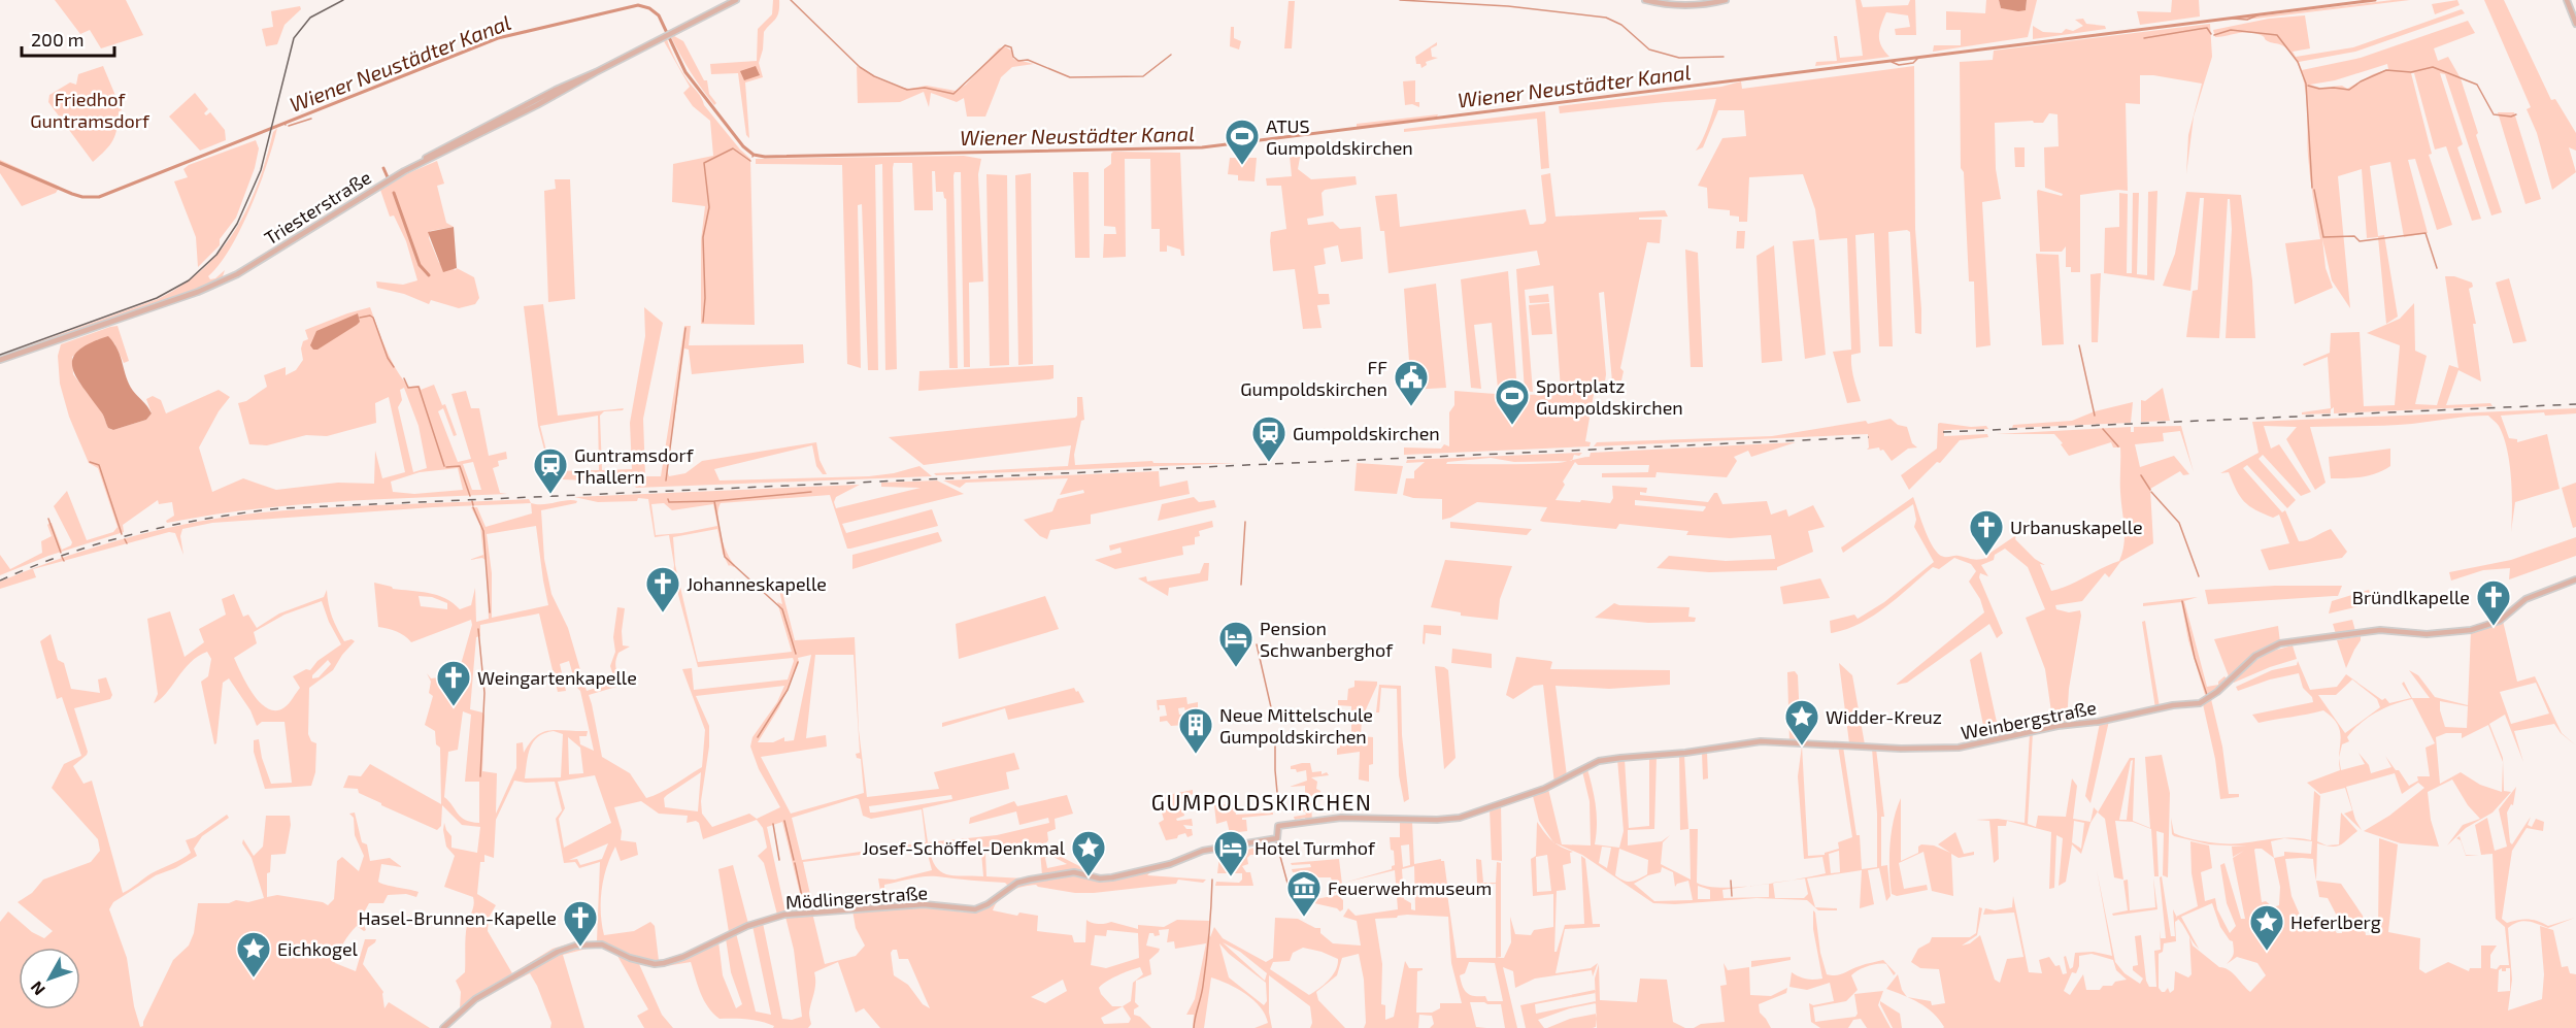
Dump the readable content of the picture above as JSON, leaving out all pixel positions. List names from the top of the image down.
{
  "streets": {
    "main road": ["Triesterstraße", "Weinbergstraße", "Mödlingerstraße"]
  },
  "crossings": [
    ["Weinbergstraße", "Mödlingerstraße"]
  ],
  "districts": ["GUMPOLDSKIRCHEN"],
  "water": ["Wiener Neustädter Kanal"],
  "parks": ["Friedhof Guntramsdorf"],
  "places": {
    "sports": ["ATUS Gumpoldskirchen", "Sportplatz Gumpoldskirchen"],
    "public building": ["FF Gumpoldskirchen"],
    "station": ["Gumpoldskirchen", "Guntramsdorf Thallern"],
    "church": [
      "Urbanuskapelle",
      "Johanneskapelle",
      "Bründlkapelle",
      "Weingartenkapelle",
      "Hasel-Brunnen-Kapelle"
    ],
    "hotel": ["Pension Schwanberghof", "Hotel Turmhof"],
    "place": [
      "Widder-Kreuz",
      "Josef-Schöffel-Denkmal",
      "Heferlberg",
      "Eichkogel"
    ],
    "building": ["Neue Mittelschule Gumpoldskirchen"],
    "museum": ["Feuerwehrmuseum"]
  },
  "scale_bar": "200 m",
  "north": "bottom left"
}
